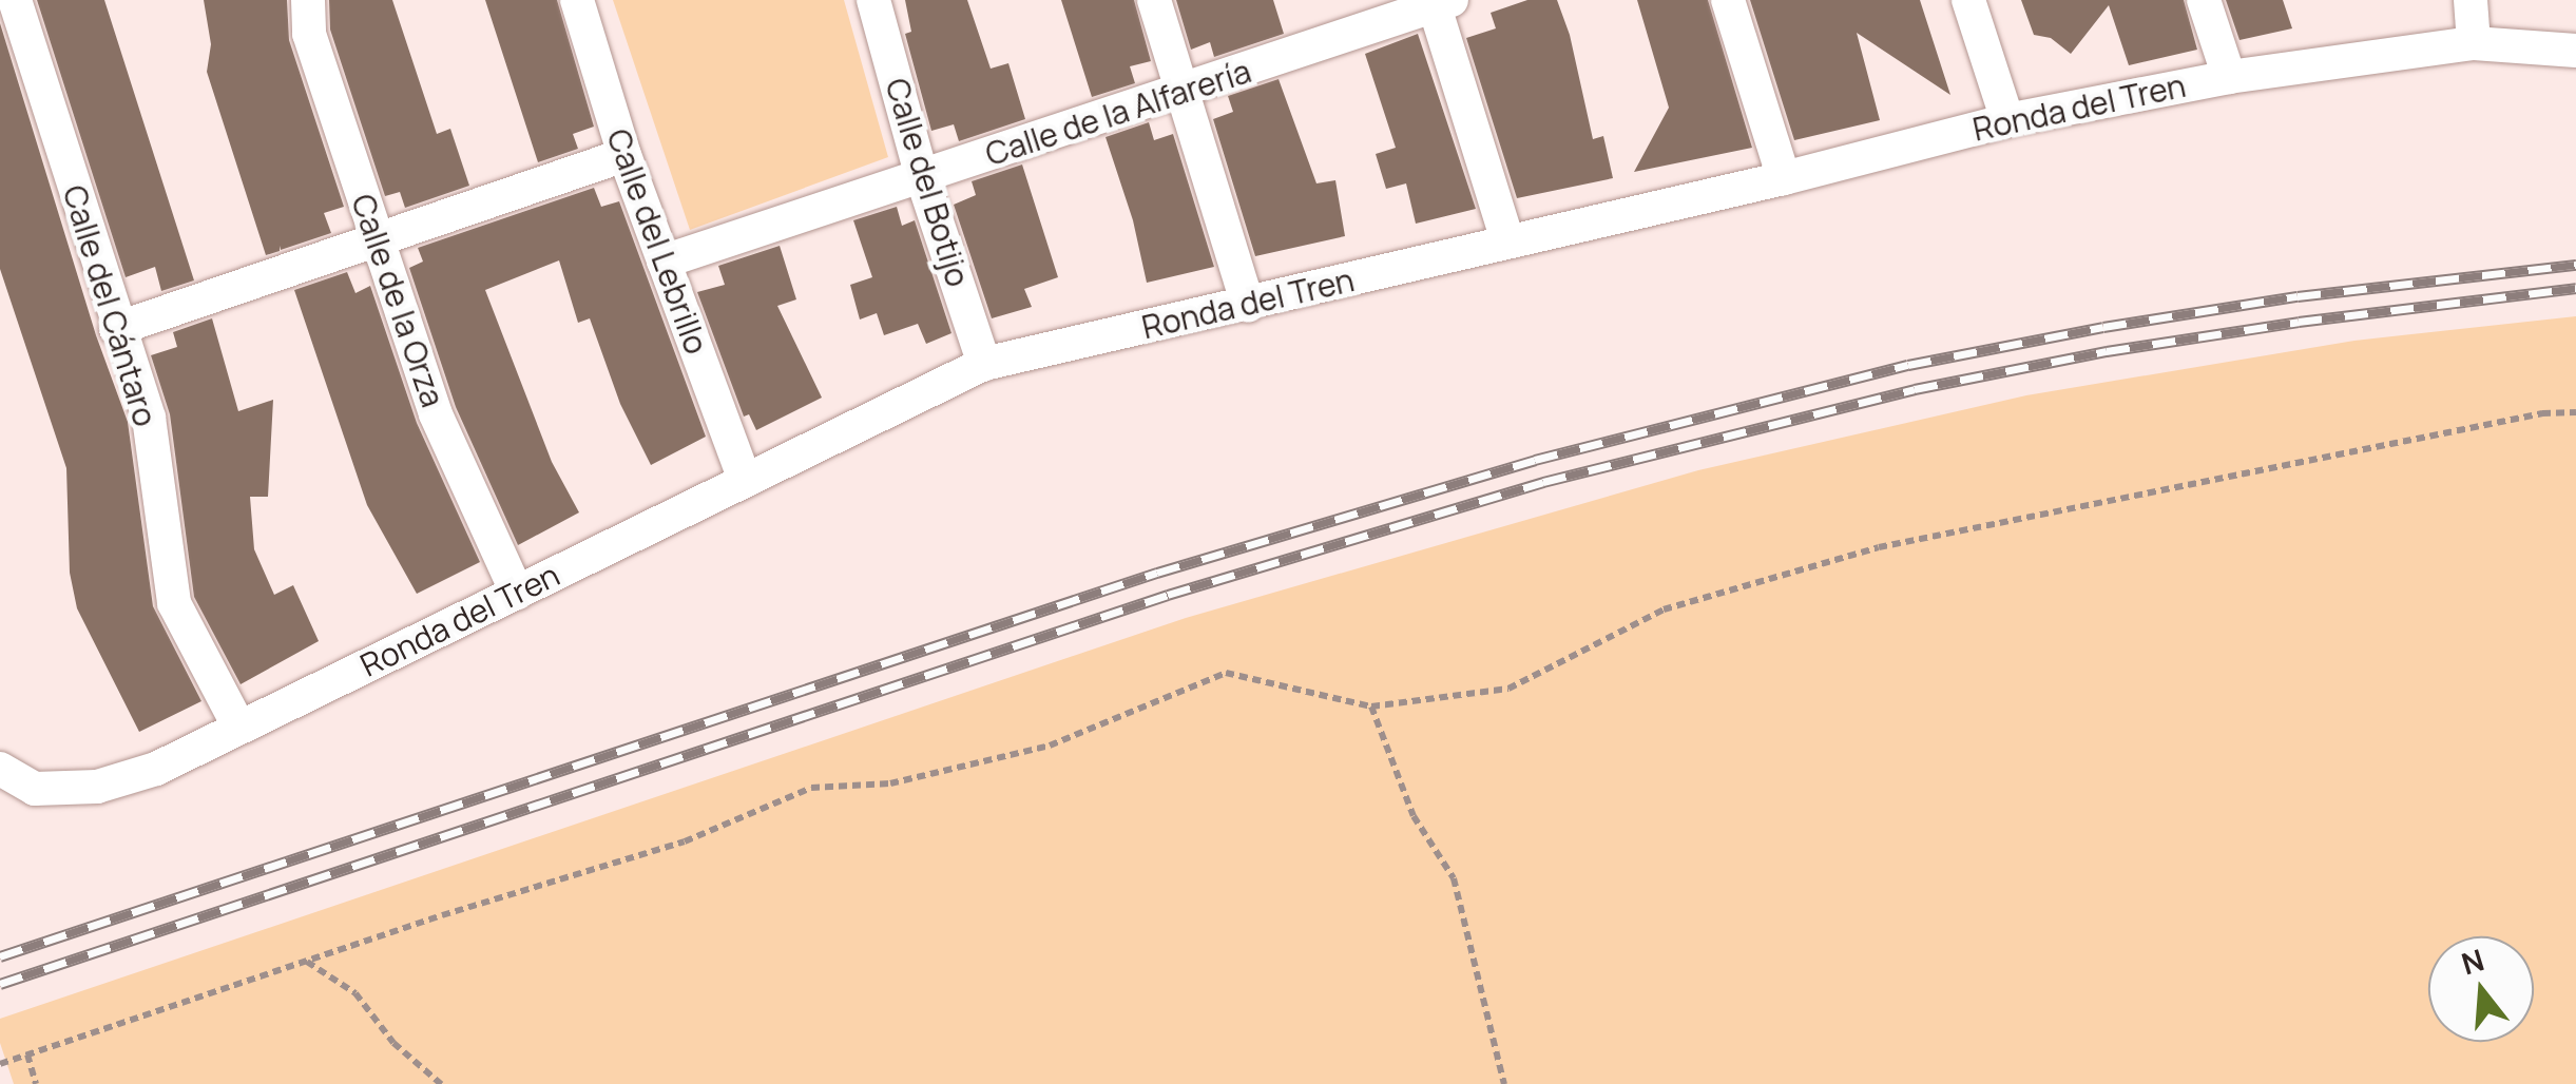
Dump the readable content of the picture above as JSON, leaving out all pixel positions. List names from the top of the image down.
{
  "streets": {
    "street": [
      "Ronda del Tren",
      "Calle de la Alfarería",
      "Calle del Botijo",
      "Calle del Lebrillo",
      "Calle de la Orza",
      "Calle del Cántaro"
    ]
  },
  "crossings": [
    ["Ronda del Tren", "Calle del Botijo"],
    ["Ronda del Tren", "Calle del Lebrillo"],
    ["Ronda del Tren", "Calle de la Orza"],
    ["Ronda del Tren", "Calle del Cántaro"],
    ["Calle de la Alfarería", "Calle del Botijo"],
    ["Calle de la Alfarería", "Calle del Lebrillo"]
  ],
  "north": "top"
}
